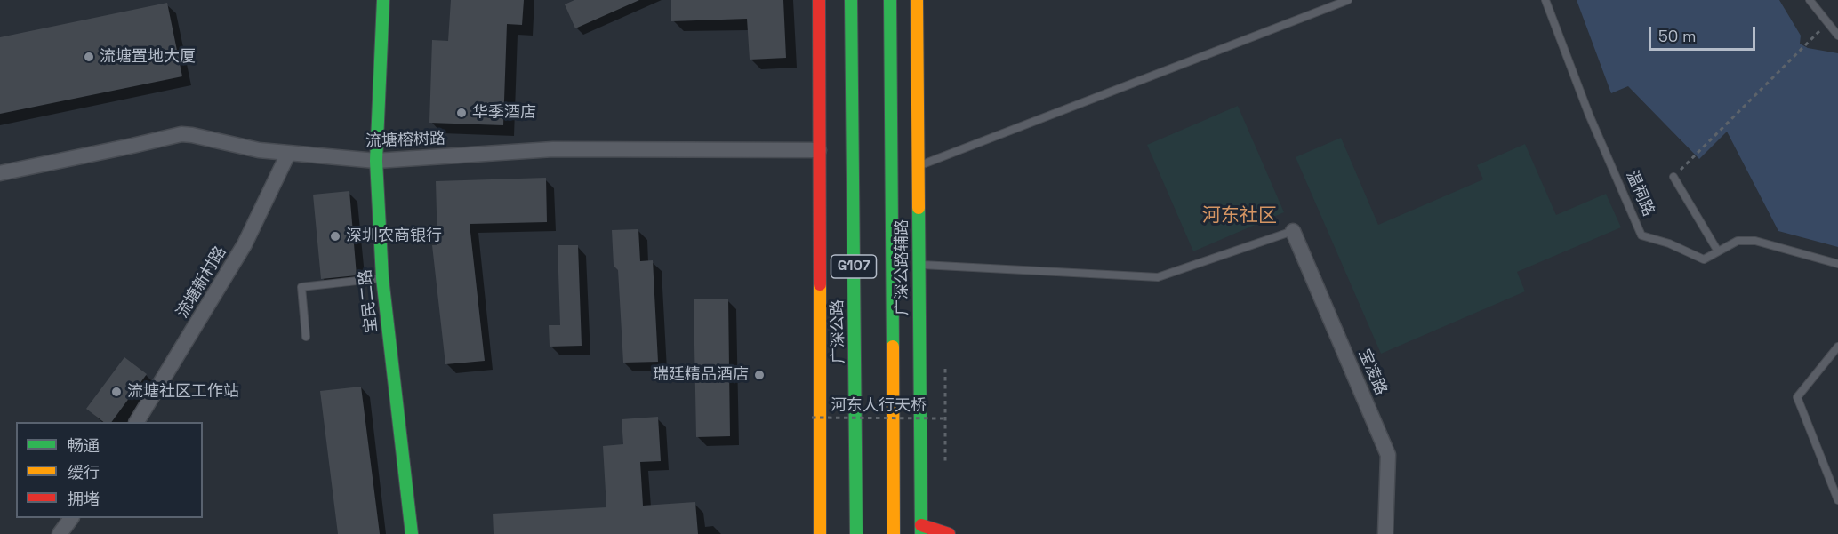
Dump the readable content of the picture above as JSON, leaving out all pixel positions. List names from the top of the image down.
{
  "streets": {
    "main road": [
      "G107",
      "广深公路辅路",
      "宝民二路",
      "广深公路"
    ],
    "street": ["流塘榕树路", "流塘新村路", "宝凌路"],
    "lane": ["温祠路"],
    "path": ["河东人行天桥"]
  },
  "crossings": [
    ["流塘榕树路", "流塘新村路"],
    ["流塘榕树路", "宝民二路"]
  ],
  "districts": ["河东社区"],
  "places": [
    "流塘置地大厦",
    "华季酒店",
    "深圳农商银行",
    "瑞廷精品酒店",
    "流塘社区工作站"
  ],
  "legend": ["畅通", "缓行", "拥堵"],
  "scale_bar": "50 m"
}
